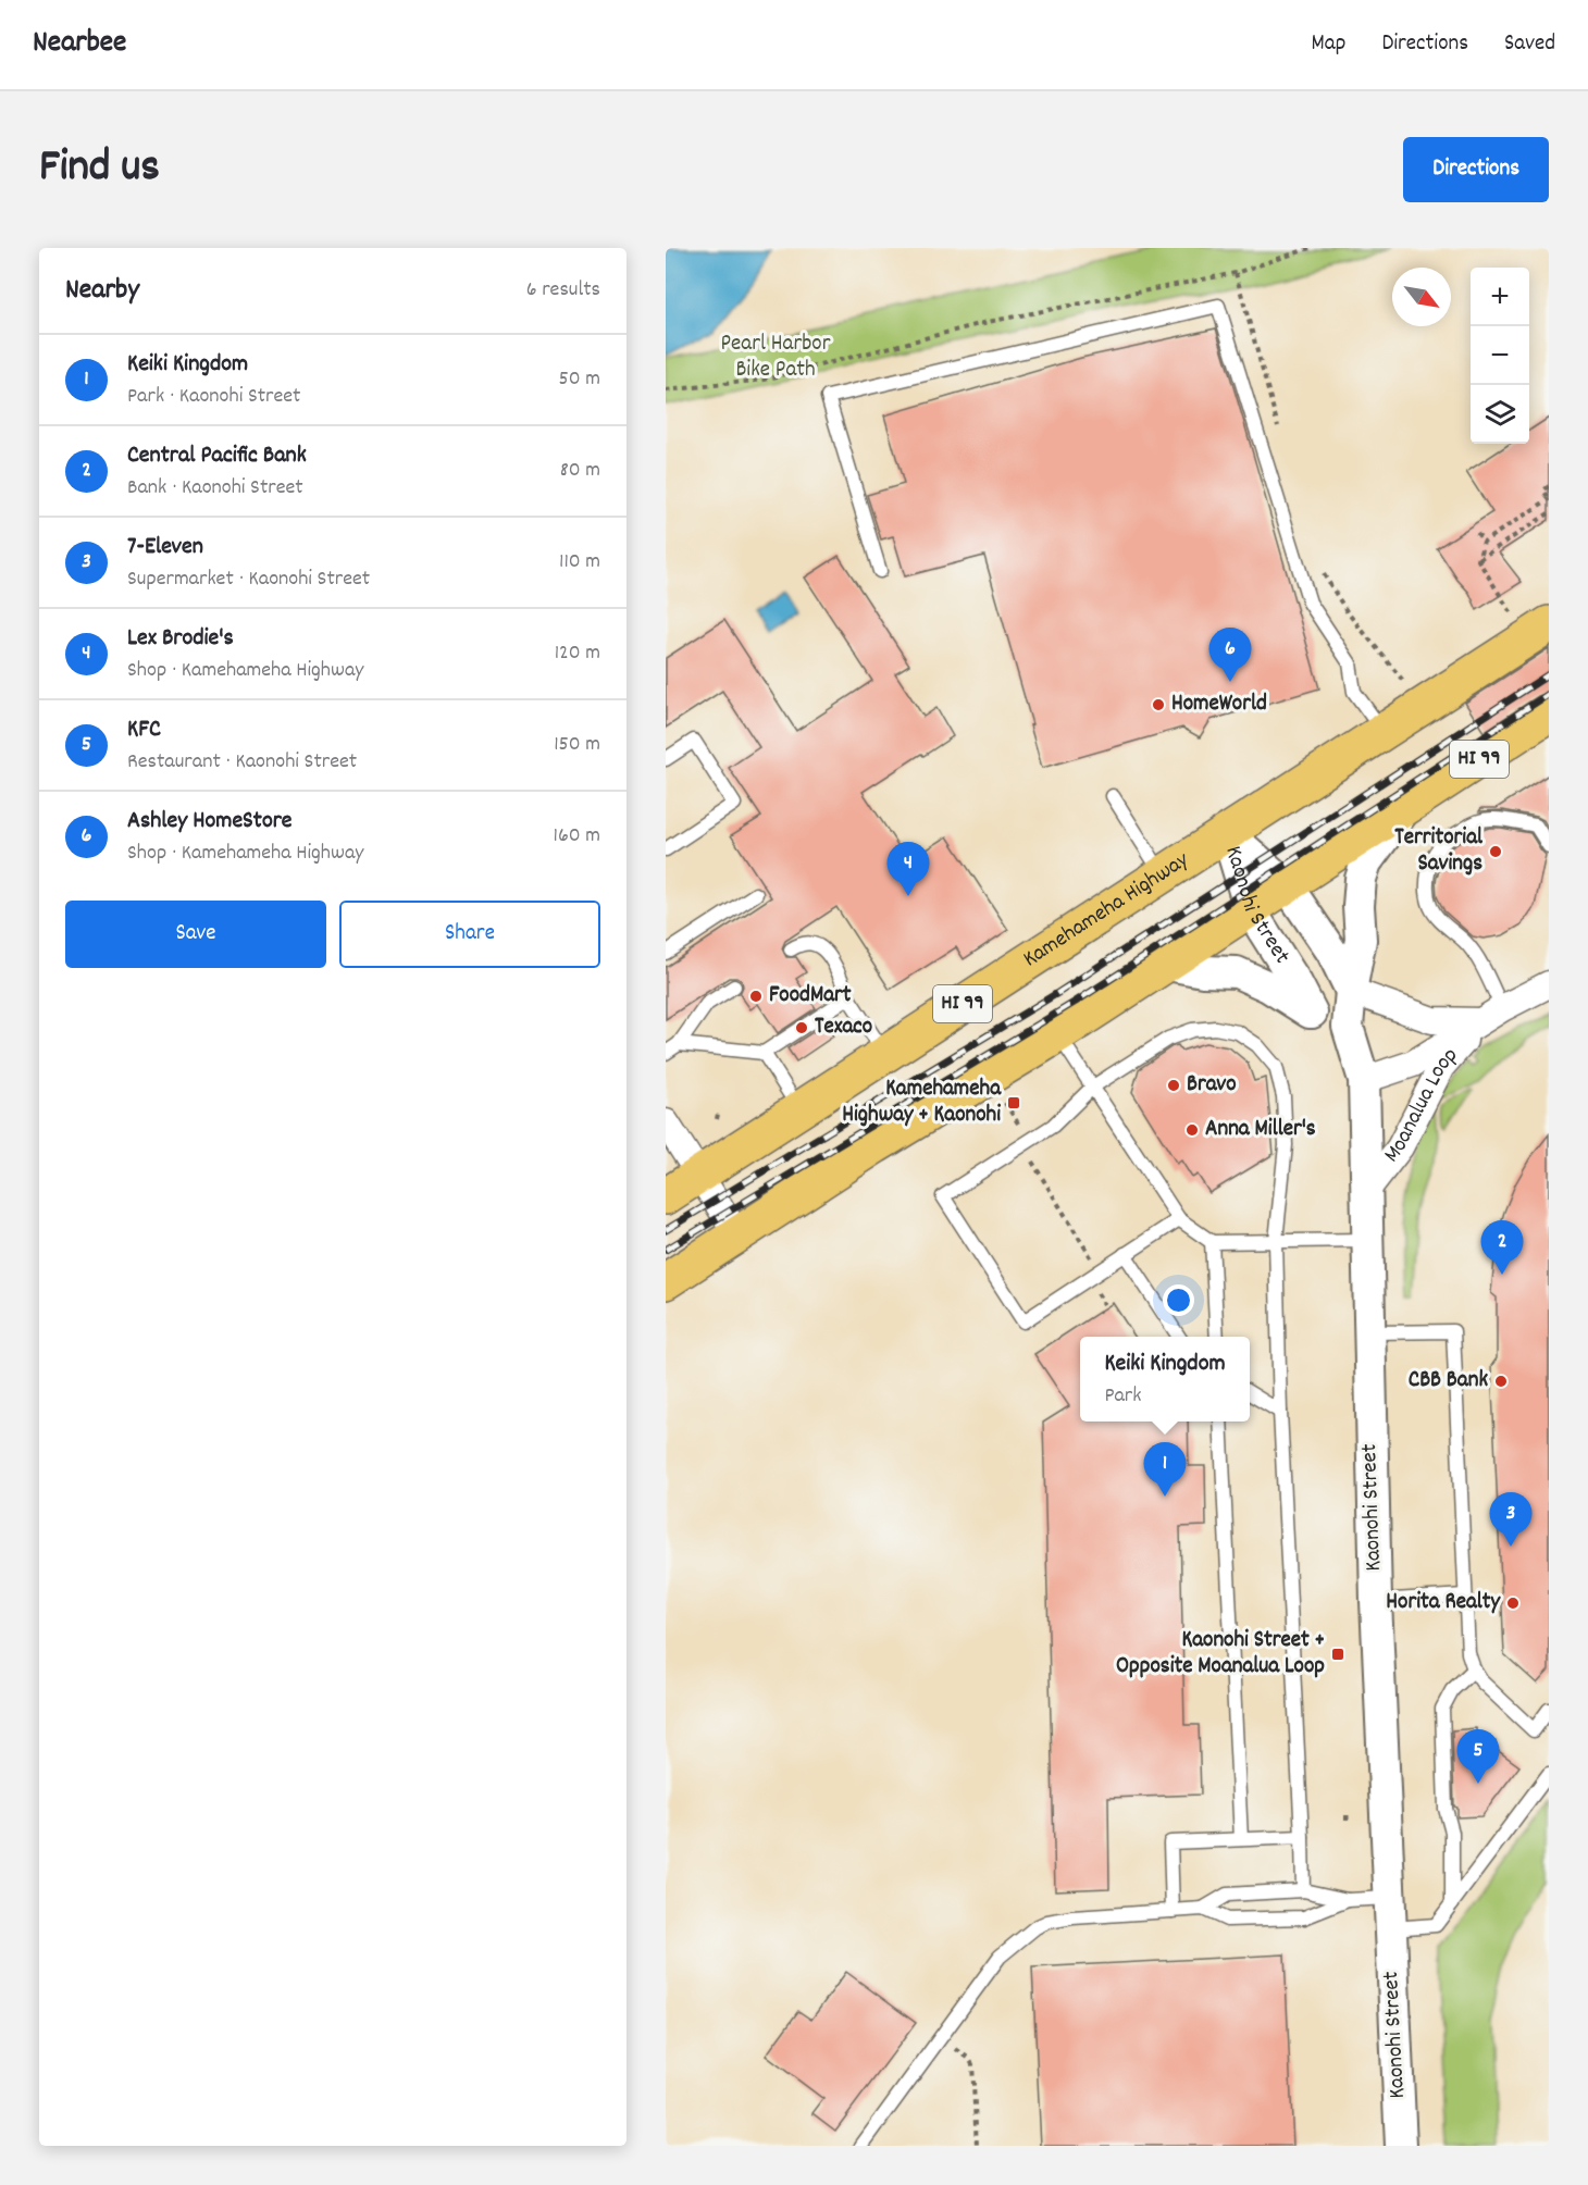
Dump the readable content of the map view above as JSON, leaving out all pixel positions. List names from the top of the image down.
{
  "streets": {
    "main road": ["HI 99", "Kamehameha Highway"],
    "street": ["Kaonohi Street", "Moanalua Loop"]
  },
  "crossings": [
    ["HI 99", "Kaonohi Street"],
    ["Kaonohi Street", "Kamehameha Highway"],
    ["Kaonohi Street", "Moanalua Loop"]
  ],
  "parks": ["Pearl Harbor Bike Path"],
  "places": {
    "other": [
      "HomeWorld",
      "Territorial Savings",
      "FoodMart",
      "Texaco",
      "Bravo",
      "Anna Miller's",
      "CBB Bank",
      "Horita Realty"
    ],
    "transit": ["Kamehameha Highway + Kaonohi", "Kaonohi Street + Opposite Moanalua Loop"]
  },
  "north": "bottom right",
  "page": {
    "header": "Nearbee",
    "nav": ["Map", "Directions", "Saved"],
    "title": "Find us",
    "buttons": [
      "Directions",
      ["Save", "Share"]
    ],
    "heading": ["Nearby", "6 results"],
    "map_buttons": ["+", "−"],
    "list": [
      {
        "mark": "1",
        "name": "Keiki Kingdom",
        "note": "Park · Kaonohi Street",
        "value": "50 m"
      },
      {
        "mark": "2",
        "name": "Central Pacific Bank",
        "note": "Bank · Kaonohi Street",
        "value": "80 m"
      },
      {
        "mark": "3",
        "name": "7-Eleven",
        "note": "Supermarket · Kaonohi Street",
        "value": "110 m"
      },
      {
        "mark": "4",
        "name": "Lex Brodie's",
        "note": "Shop · Kamehameha Highway",
        "value": "120 m"
      },
      {
        "mark": "5",
        "name": "KFC",
        "note": "Restaurant · Kaonohi Street",
        "value": "150 m"
      },
      {
        "mark": "6",
        "name": "Ashley HomeStore",
        "note": "Shop · Kamehameha Highway",
        "value": "160 m"
      }
    ],
    "pins": [
      "6",
      "4",
      "2",
      "1",
      "3",
      "5"
    ],
    "popup": ["Keiki Kingdom", "Park"]
  }
}
